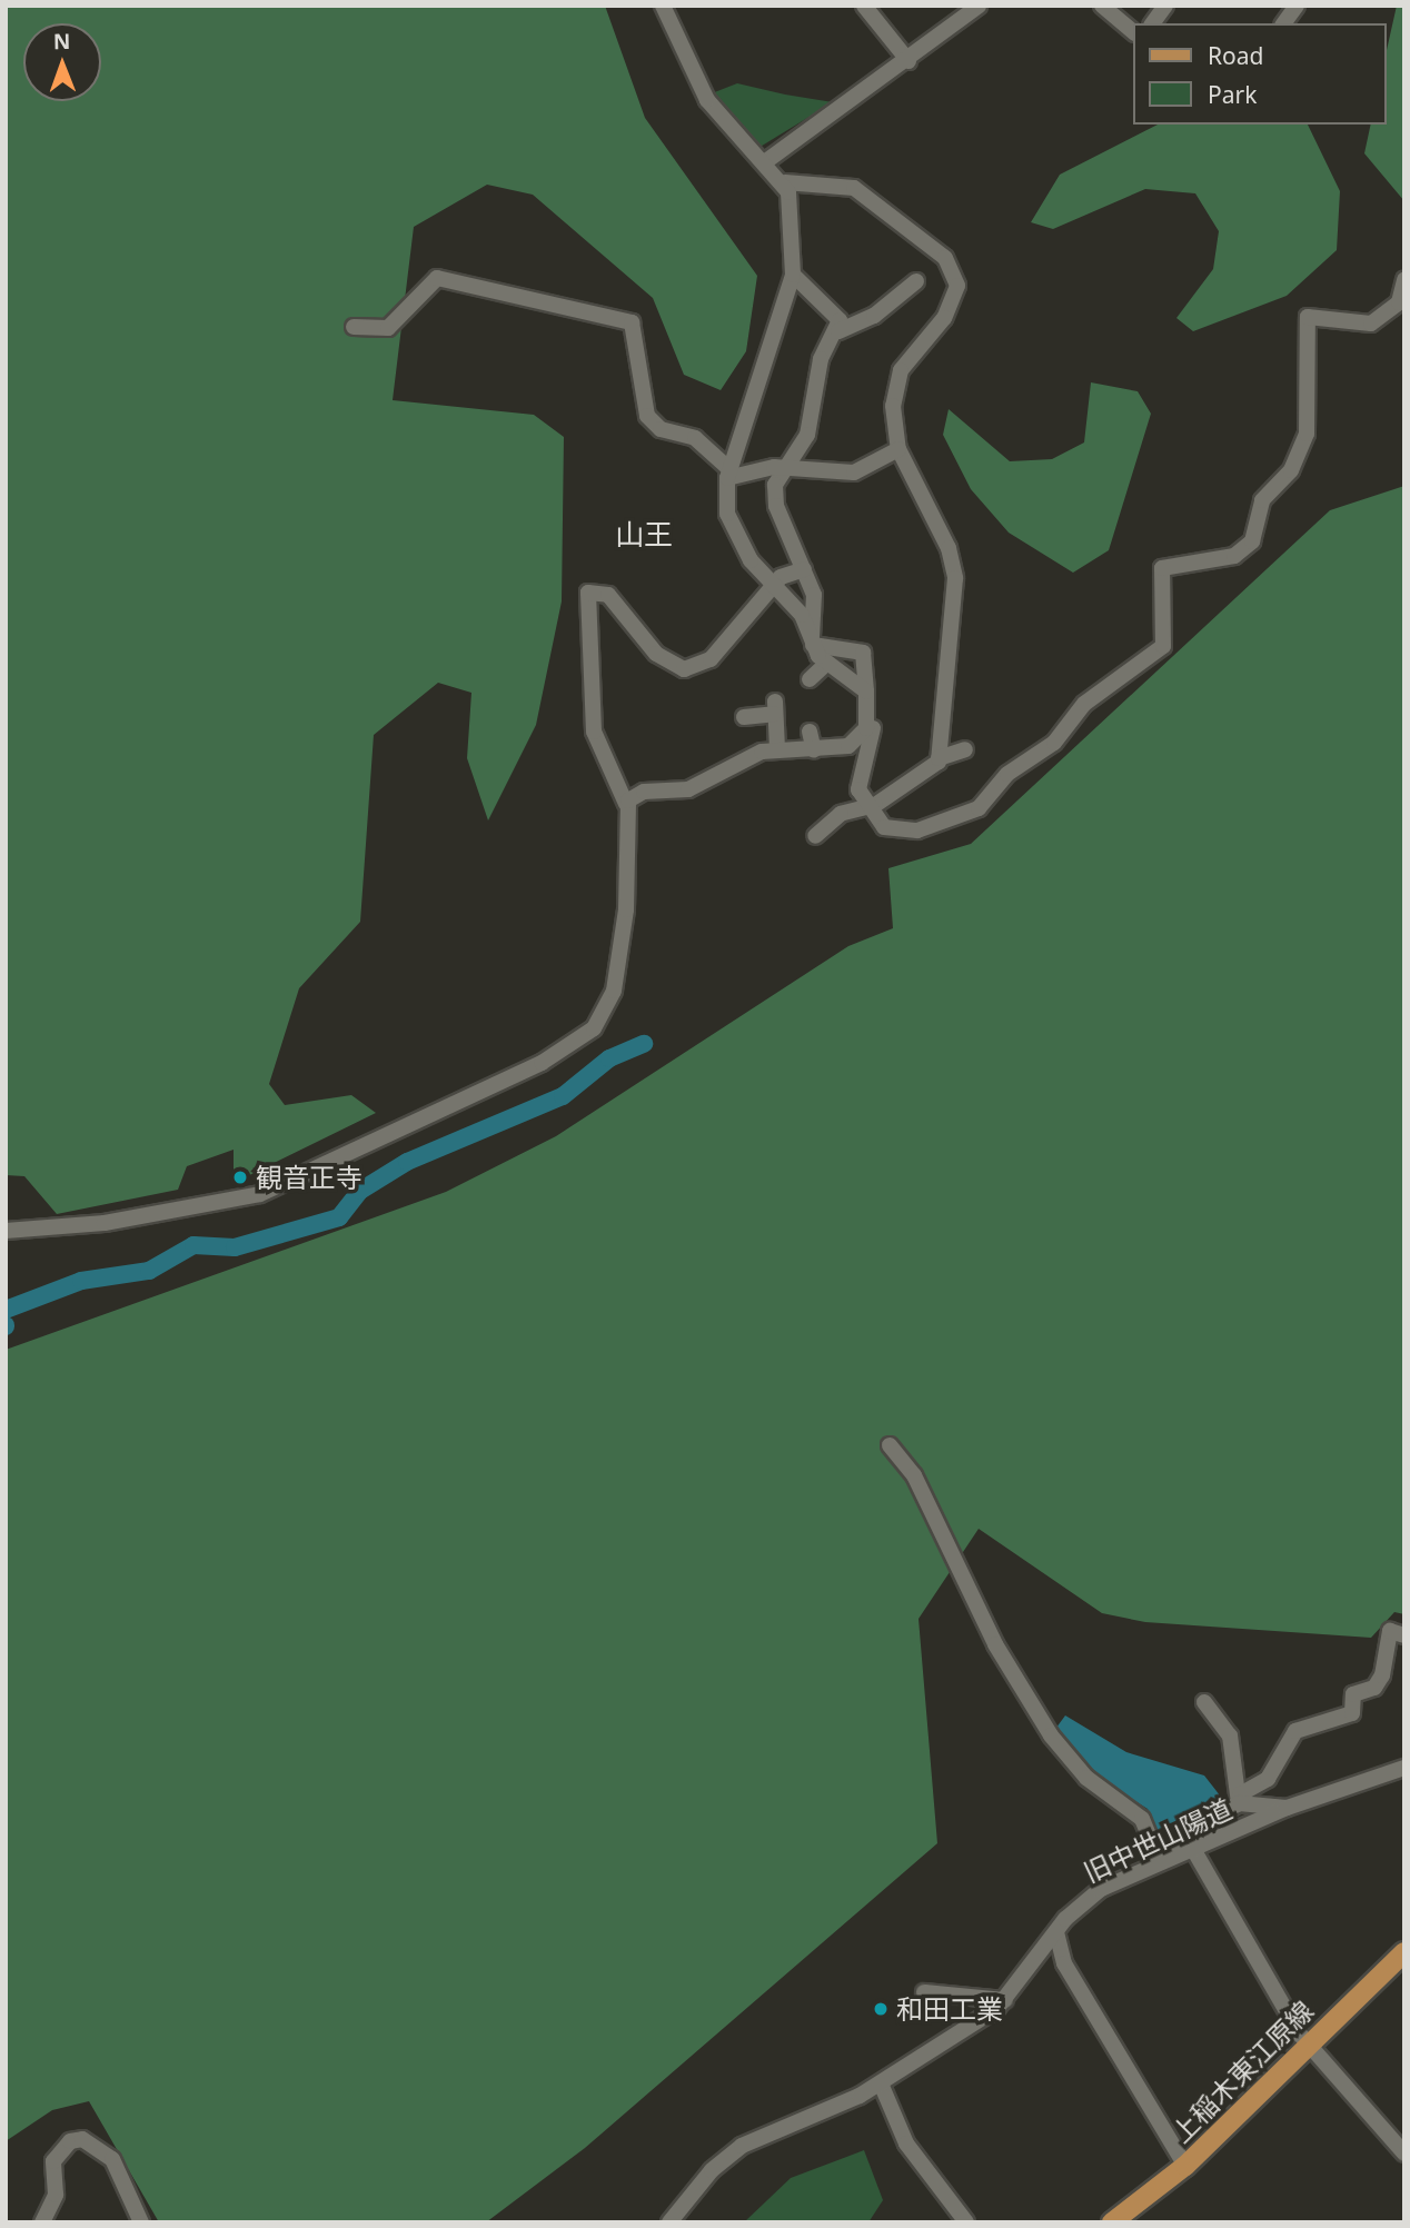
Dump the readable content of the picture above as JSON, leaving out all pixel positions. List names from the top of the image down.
{
  "streets": {
    "main road": ["上稲木東江原線"],
    "street": ["旧中世山陽道"]
  },
  "districts": ["山王"],
  "places": ["観音正寺", "和田工業"],
  "legend": ["Road", "Park"],
  "north": "top"
}
